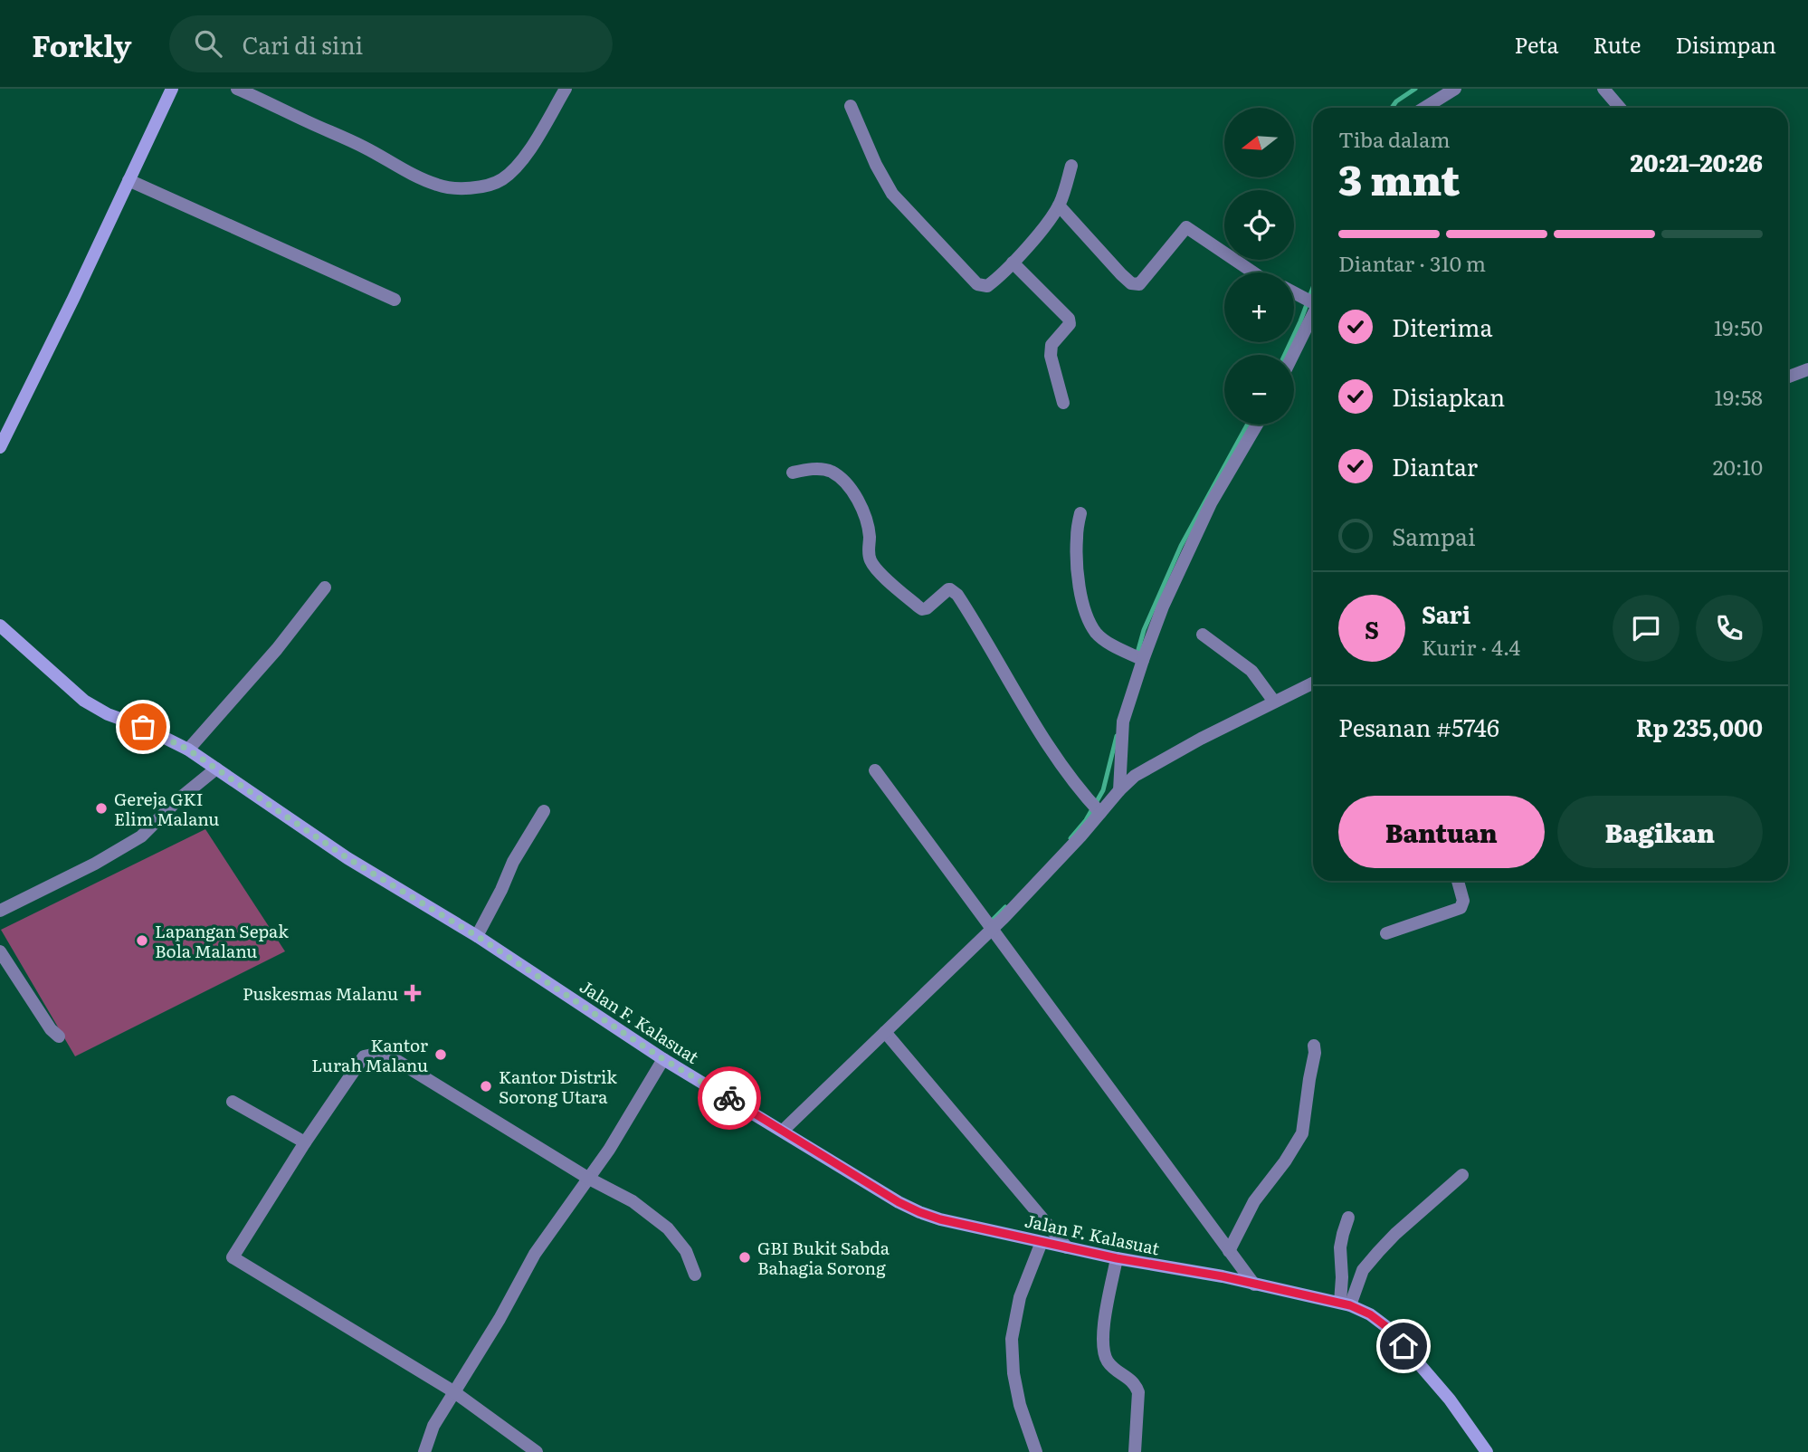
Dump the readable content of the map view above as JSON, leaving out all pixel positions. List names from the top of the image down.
{
  "streets": {
    "street": ["Jalan F. Kalasuat"]
  },
  "places": {
    "other": [
      "Gereja GKI Elim Malanu",
      "Lapangan Sepak Bola Malanu",
      "Kantor Lurah Malanu",
      "Kantor Distrik Sorong Utara",
      "GBI Bukit Sabda Bahagia Sorong"
    ],
    "health": ["Puskesmas Malanu"]
  },
  "north": "left",
  "page": {
    "header": "Forkly",
    "search": "Cari di sini",
    "nav": ["Peta", "Rute", "Disimpan"],
    "map_buttons": ["+", "−"],
    "heading": ["3 mnt", "Tiba dalam", "20:21–20:26"],
    "panel": [
      "Sari",
      "Kurir · 4.4",
      "Pesanan #5746",
      "Rp 235,000"
    ],
    "bar": "Diantar · 310 m",
    "list": [
      ["Diterima", "19:50"],
      ["Disiapkan", "19:58"],
      ["Diantar", "20:10"],
      "Sampai"
    ],
    "round": "S",
    "buttons": ["Bantuan", "Bagikan"]
  }
}
